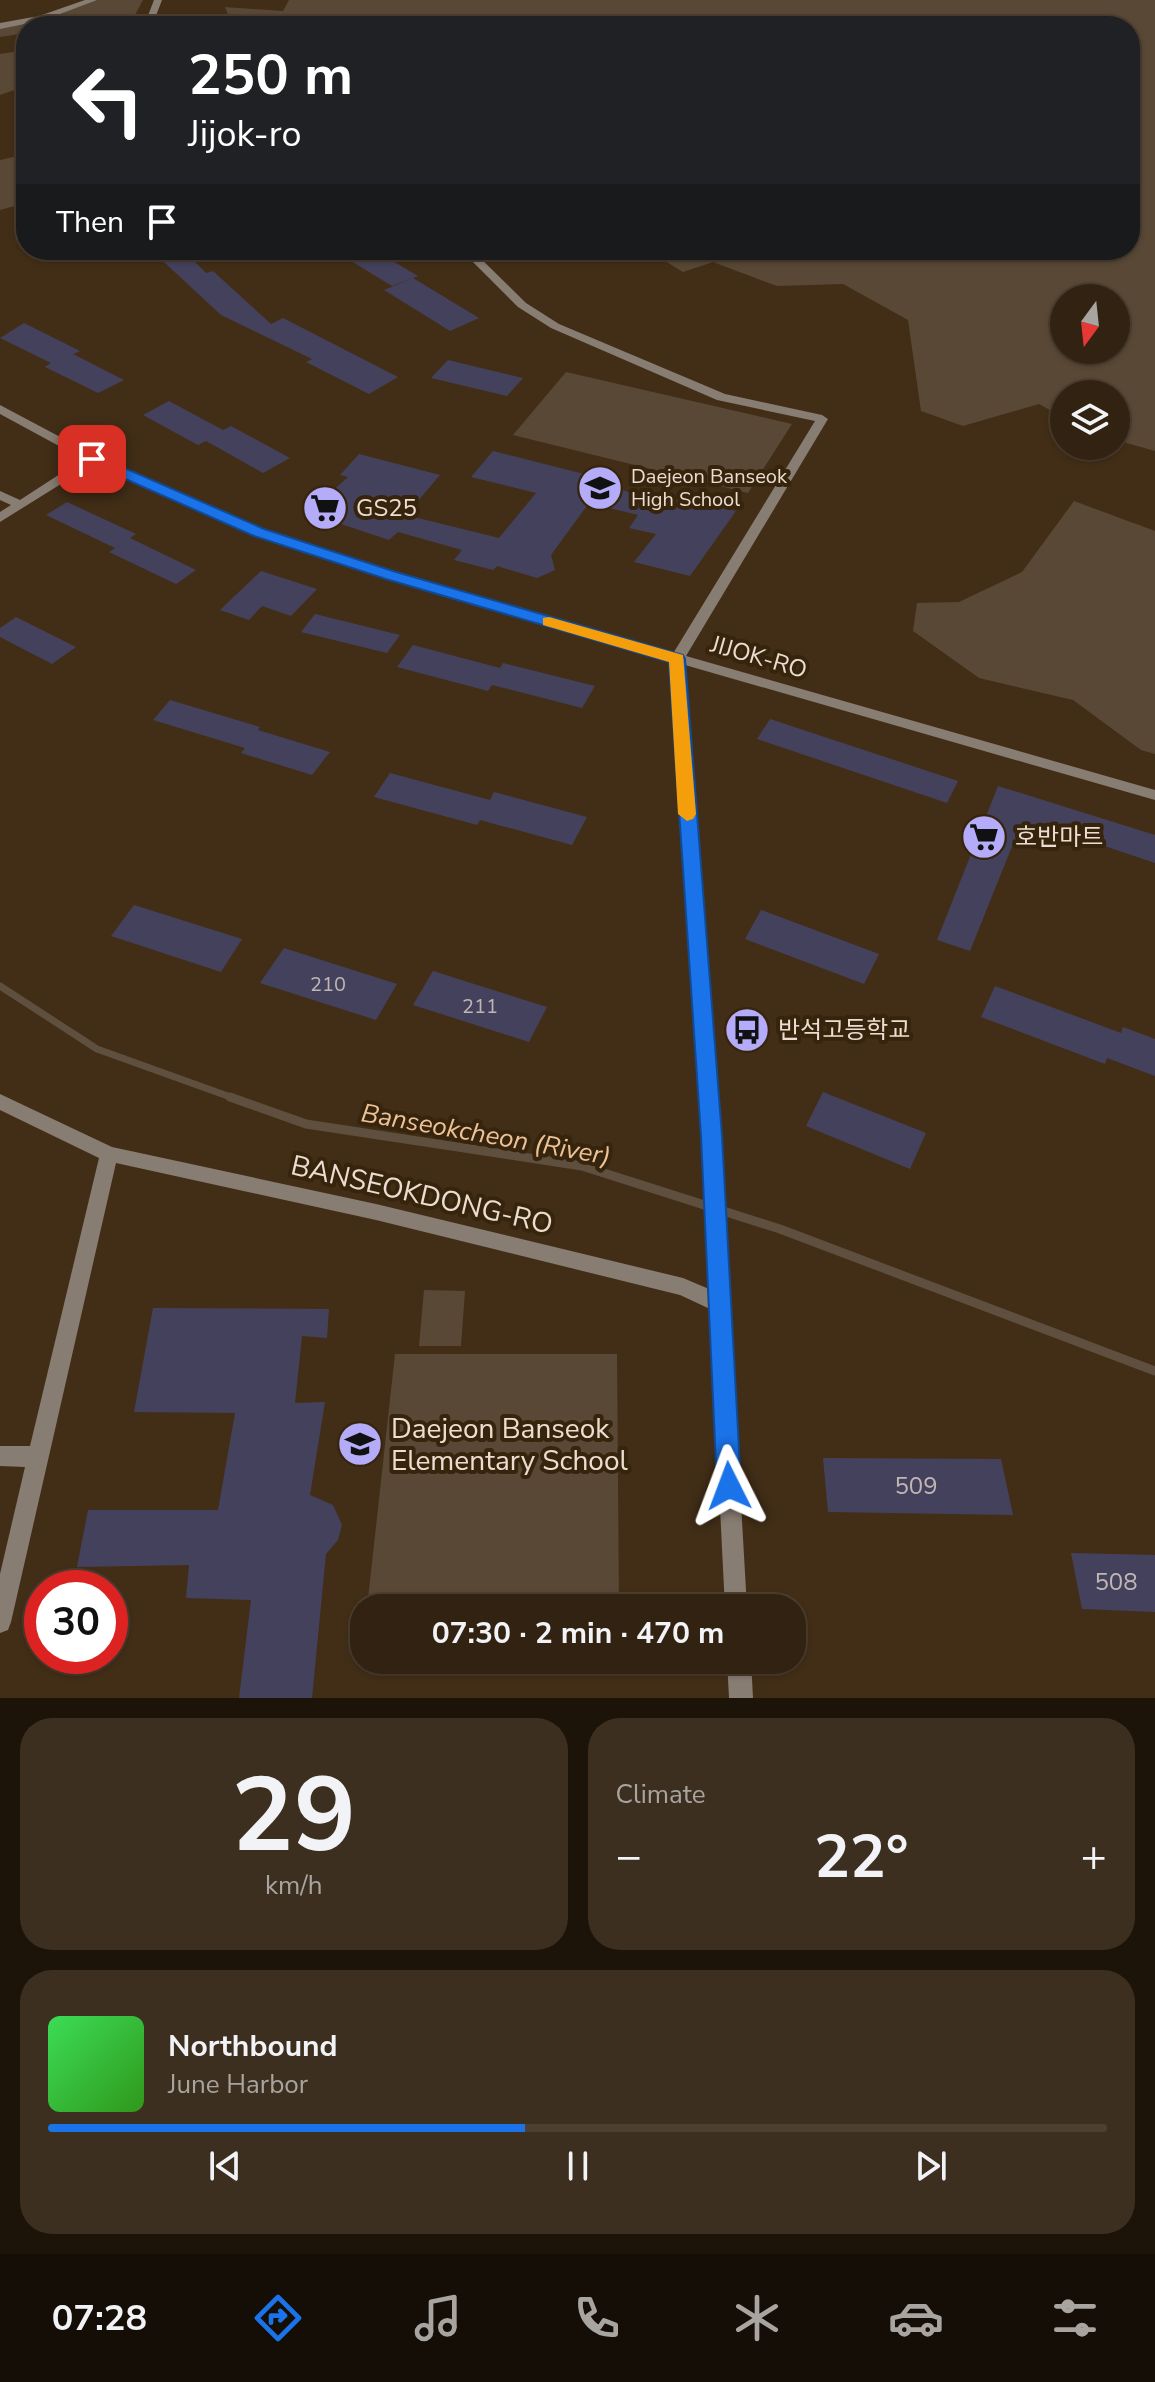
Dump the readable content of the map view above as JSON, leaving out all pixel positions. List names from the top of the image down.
{
  "streets": {
    "street": ["JIJOK-RO", "BANSEOKDONG-RO"]
  },
  "water": ["Banseokcheon (River)"],
  "places": {
    "school or university": ["Daejeon Banseok High School", "Daejeon Banseok Elementary School"],
    "supermarket": ["GS25", "호반마트"],
    "bus stop": ["반석고등학교"]
  },
  "house_numbers": [
    "210",
    "211",
    "509",
    "508"
  ],
  "north": "bottom",
  "page": {
    "turn": ["250 m", "Jijok-ro"],
    "then": "Then",
    "limit": "30",
    "trip": "07:30 · 2 min · 470 m",
    "tile": [
      ["29", "km/h"],
      "Climate"
    ],
    "heat": ["−", "22°", "+"],
    "song": ["Northbound", "June Harbor"],
    "tabs": "07:28"
  }
}
